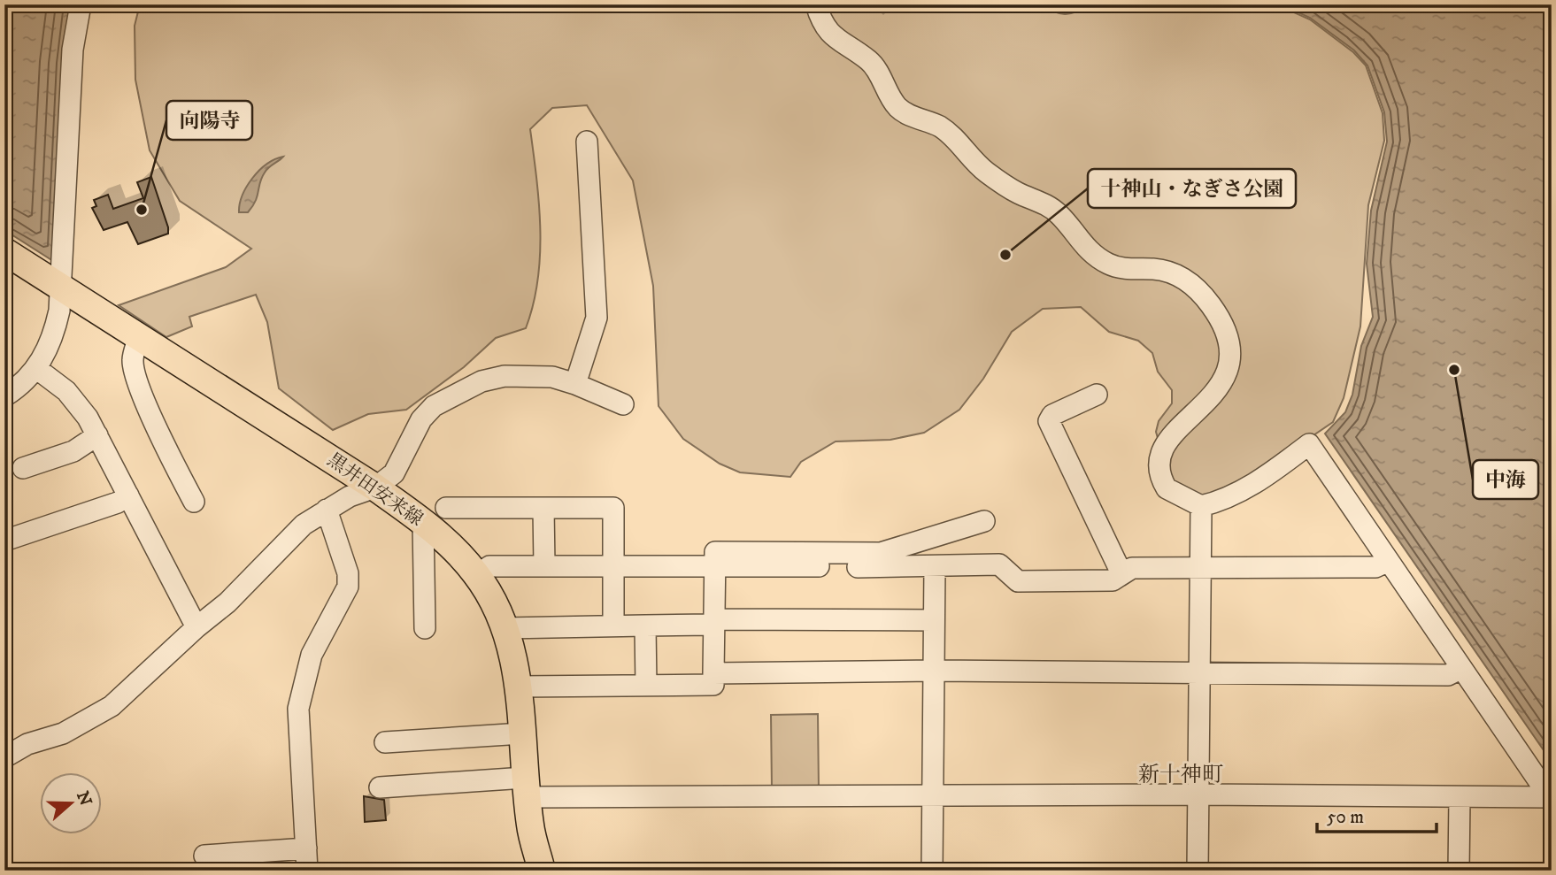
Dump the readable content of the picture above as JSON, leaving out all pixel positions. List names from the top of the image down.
{
  "streets": {
    "main road": ["黒井田安来線"]
  },
  "districts": ["新十神町"],
  "places": ["向陽寺", "十神山・なぎさ公園", "中海"],
  "scale_bar": "50 m",
  "north": "right"
}
